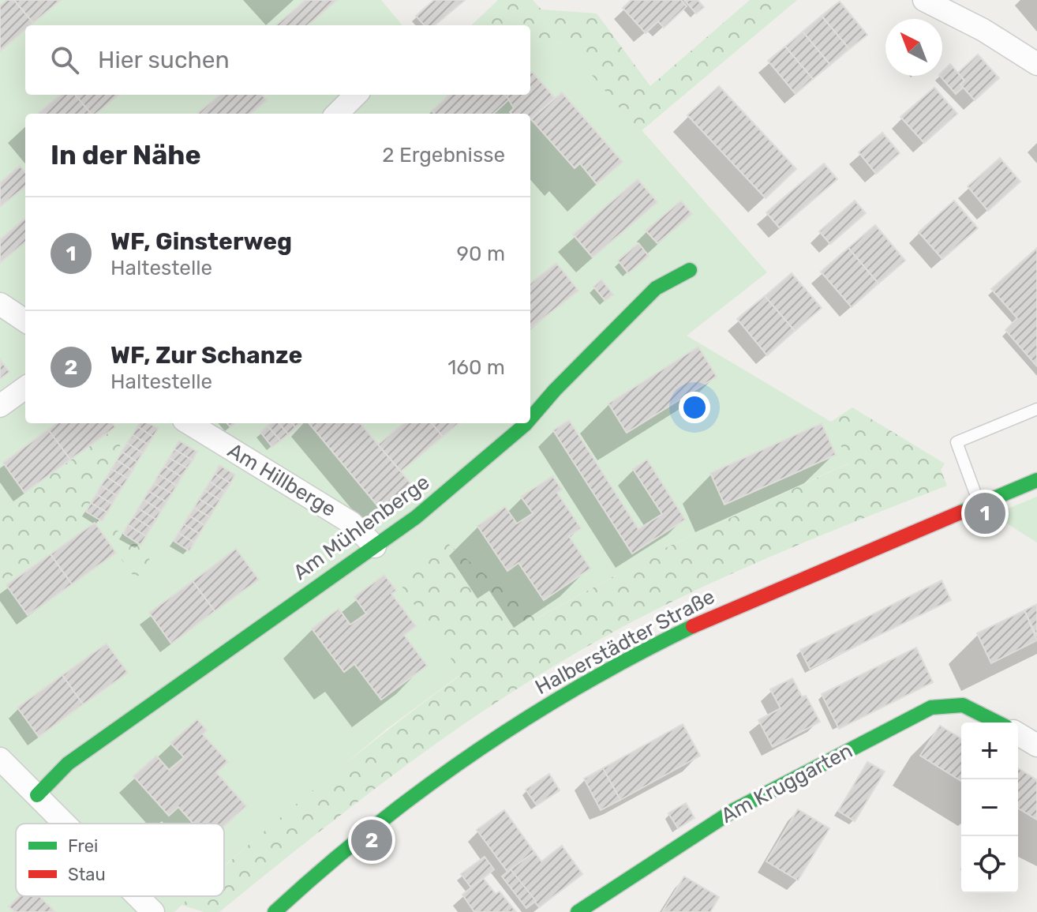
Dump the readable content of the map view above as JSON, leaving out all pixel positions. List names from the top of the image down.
{
  "streets": {
    "street": [
      "Am Hillberge",
      "Am Mühlenberge",
      "Halberstädter Straße",
      "Am Kruggarten"
    ]
  },
  "crossings": [
    ["Am Hillberge", "Am Mühlenberge"]
  ],
  "legend": ["Frei", "Stau"],
  "north": "top left",
  "page": {
    "search": "Hier suchen",
    "heading": ["In der Nähe", "2 Ergebnisse"],
    "list": [
      {
        "mark": "1",
        "name": "WF, Ginsterweg",
        "note": "Haltestelle",
        "value": "90 m"
      },
      {
        "mark": "2",
        "name": "WF, Zur Schanze",
        "note": "Haltestelle",
        "value": "160 m"
      }
    ],
    "pins": ["1", "2"],
    "map_buttons": ["+", "−"]
  }
}
